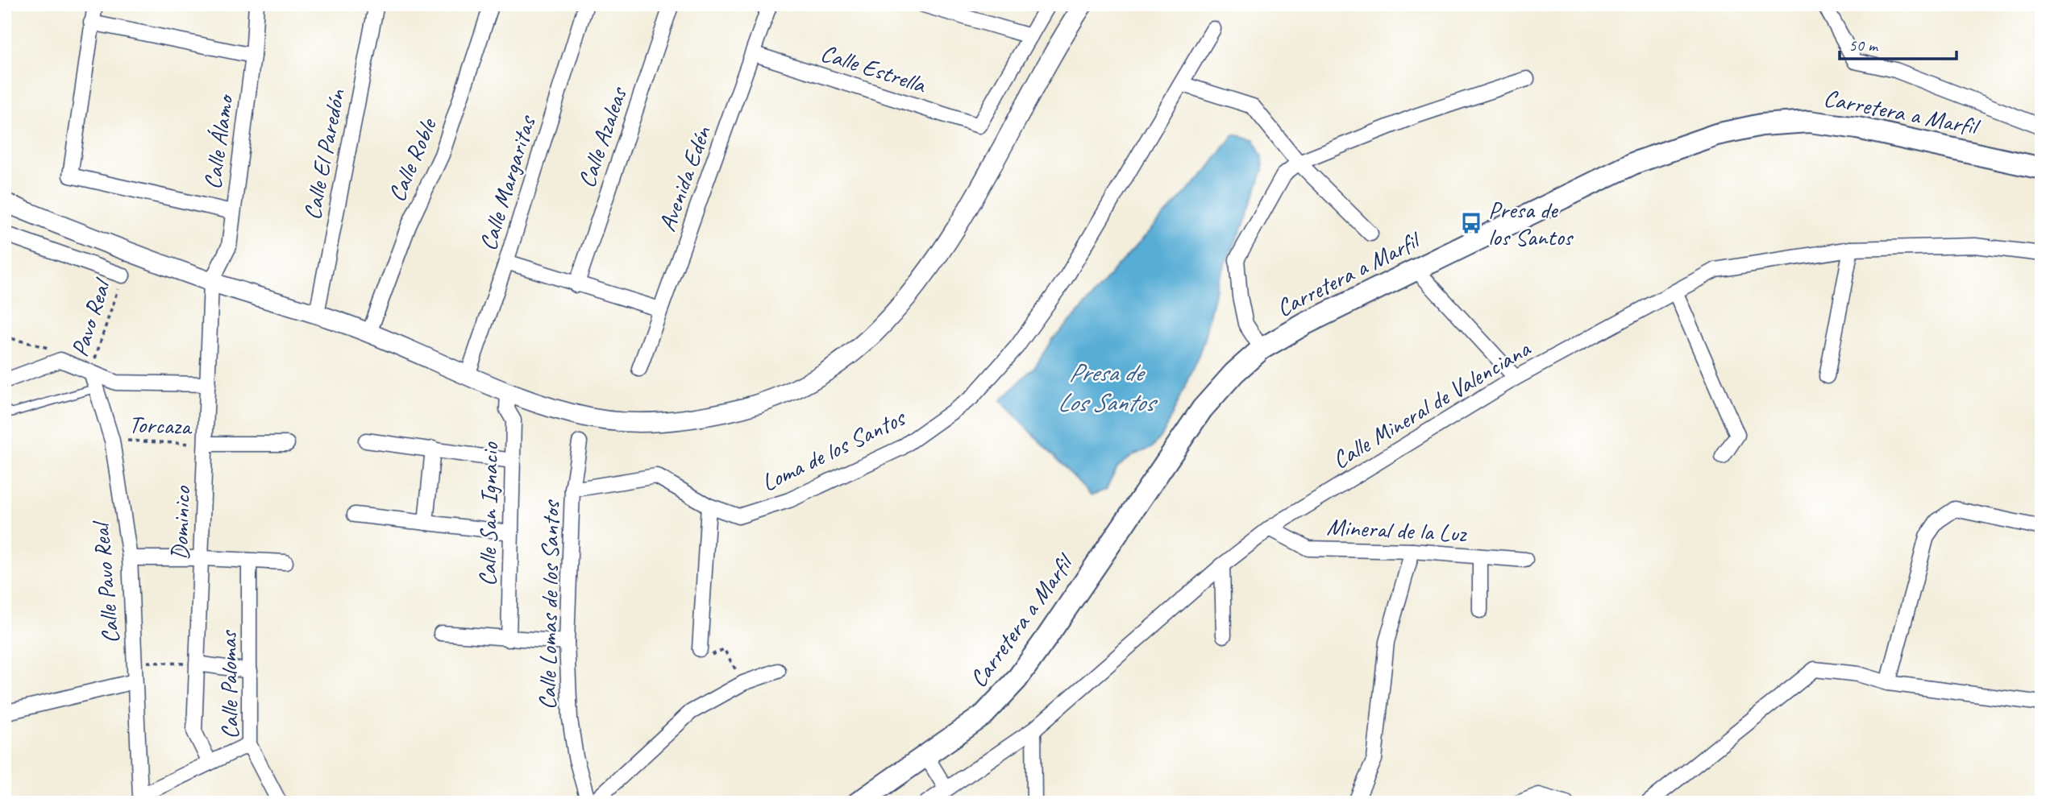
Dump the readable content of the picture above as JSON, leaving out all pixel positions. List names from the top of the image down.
{
  "streets": {
    "main road": ["Carretera a Marfil"],
    "street": [
      "Calle Estrella",
      "Calle Azaleas",
      "Calle Álamo",
      "Calle El Paredón",
      "Calle Roble",
      "Avenida Edén",
      "Calle Margaritas",
      "Calle Mineral de Valenciana",
      "Loma de los Santos",
      "Calle San Ignacio",
      "Dominico",
      "Mineral de la Luz",
      "Calle Pavo Real",
      "Calle Lomas de los Santos",
      "Calle Palomas"
    ],
    "path": ["Pavo Real", "Torcaza"]
  },
  "crossings": [
    ["Calle Estrella", "Avenida Edén"],
    ["Calle Álamo", "Dominico"],
    ["Pavo Real", "Calle Pavo Real"],
    ["Calle Mineral de Valenciana", "Mineral de la Luz"],
    ["Torcaza", "Dominico"],
    ["Torcaza", "Calle Pavo Real"],
    ["Loma de los Santos", "Calle Lomas de los Santos"],
    ["Dominico", "Calle Pavo Real"]
  ],
  "water": ["Presa de Los Santos"],
  "places": {
    "bus stop": ["Presa de los Santos"]
  },
  "scale_bar": "50 m"
}
